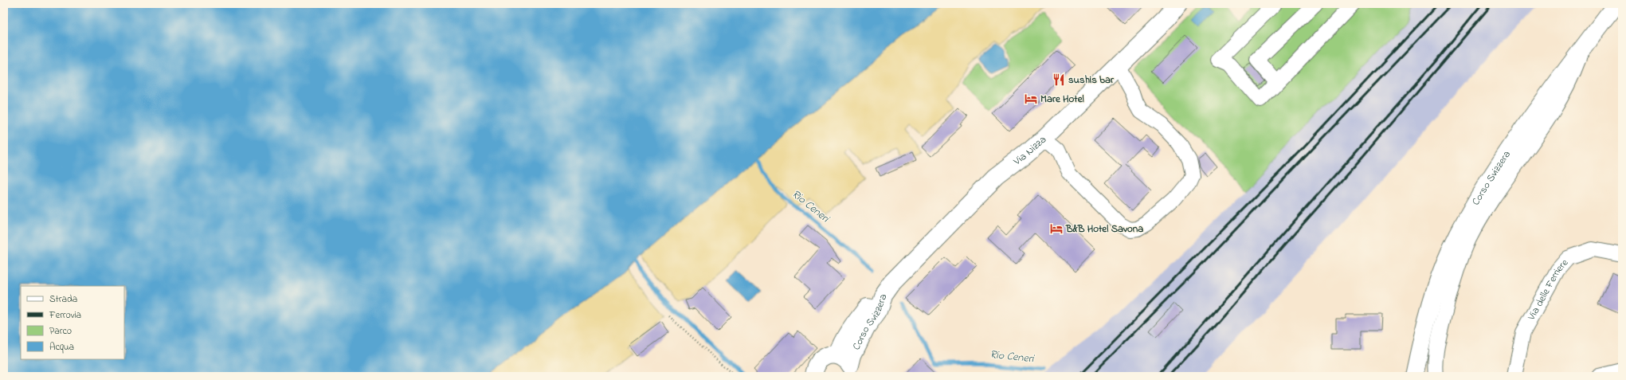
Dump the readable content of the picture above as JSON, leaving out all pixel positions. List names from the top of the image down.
{
  "streets": {
    "main road": ["Via Nizza", "Corso Svizzera"],
    "street": ["Via delle Ferriere"]
  },
  "crossings": [
    ["Via Nizza", "Corso Svizzera"]
  ],
  "water": ["Rio Ceneri"],
  "places": {
    "restaurant": ["sushis bar"],
    "hotel": ["Mare Hotel", "B&B Hotel Savona"]
  },
  "legend": [
    "Strada",
    "Ferrovia",
    "Parco",
    "Acqua"
  ]
}
